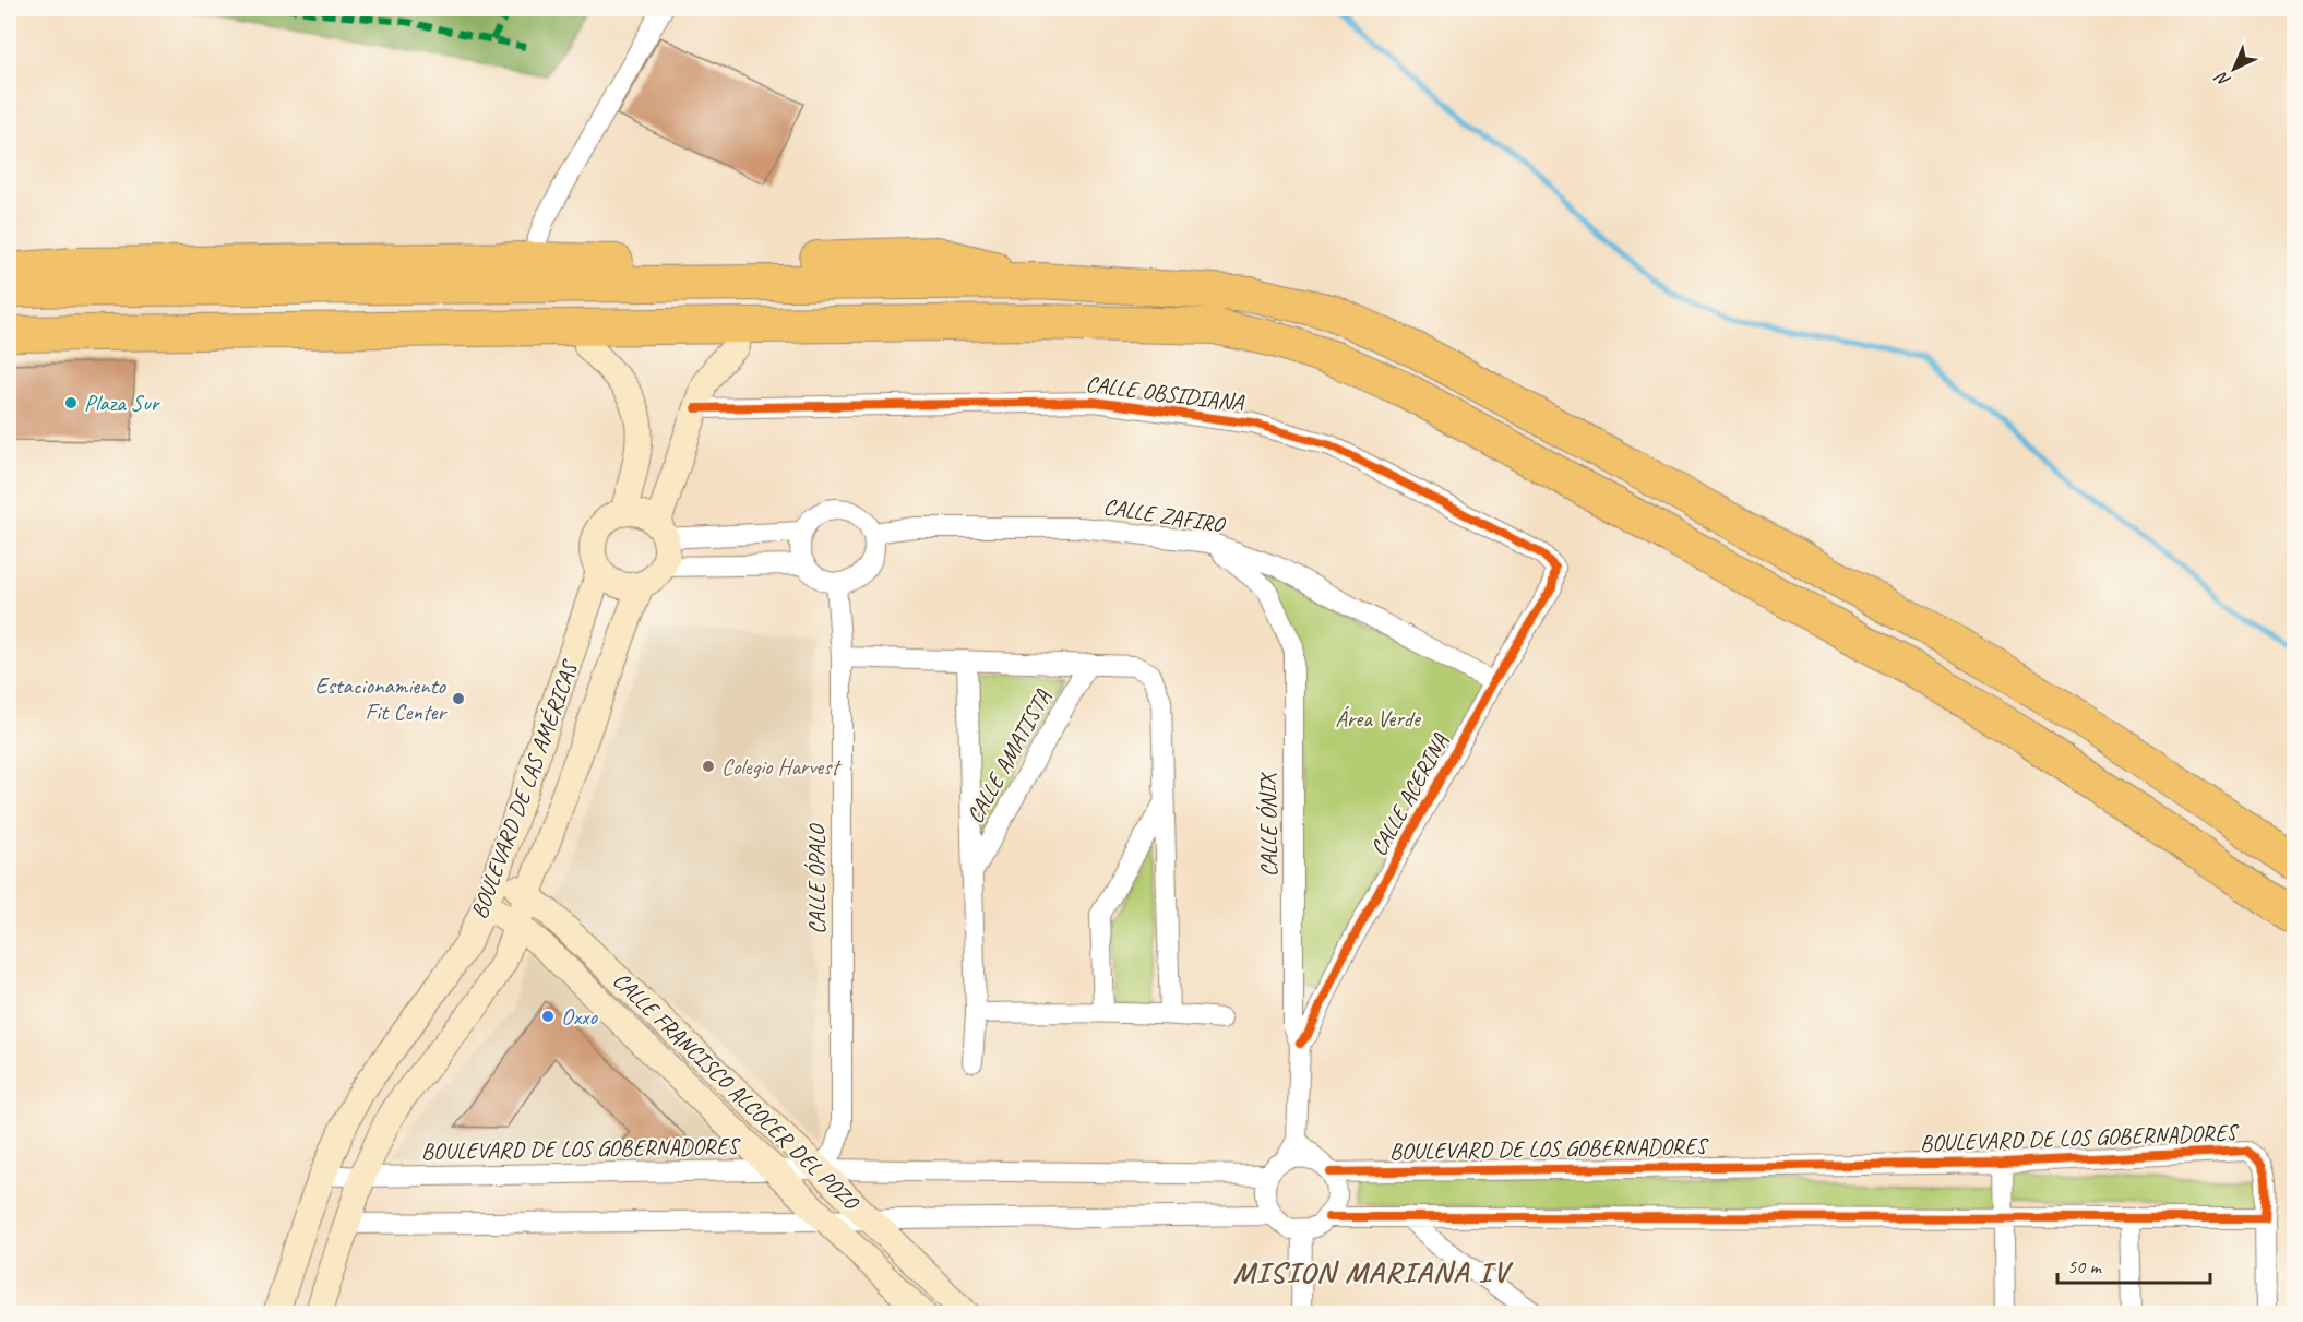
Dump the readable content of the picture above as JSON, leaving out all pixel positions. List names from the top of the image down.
{
  "streets": {
    "main road": ["BOULEVARD DE LAS AMÉRICAS", "CALLE FRANCISCO ALCOCER DEL POZO"],
    "street": [
      "CALLE OBSIDIANA",
      "CALLE ZAFIRO",
      "CALLE AMATISTA",
      "CALLE ACERINA",
      "CALLE ÓNIX",
      "CALLE ÓPALO",
      "BOULEVARD DE LOS GOBERNADORES"
    ]
  },
  "crossings": [
    ["CALLE OBSIDIANA", "CALLE ACERINA"],
    ["CALLE ZAFIRO", "CALLE ACERINA"],
    ["CALLE ZAFIRO", "CALLE ÓNIX"],
    ["CALLE ZAFIRO", "CALLE ÓPALO"],
    ["CALLE AMATISTA", "CALLE ÓPALO"],
    ["BOULEVARD DE LAS AMÉRICAS", "CALLE FRANCISCO ALCOCER DEL POZO"],
    ["BOULEVARD DE LAS AMÉRICAS", "BOULEVARD DE LOS GOBERNADORES"],
    ["CALLE ACERINA", "CALLE ÓNIX"],
    ["CALLE ÓNIX", "BOULEVARD DE LOS GOBERNADORES"],
    ["CALLE ÓPALO", "CALLE FRANCISCO ALCOCER DEL POZO"],
    ["CALLE ÓPALO", "BOULEVARD DE LOS GOBERNADORES"],
    ["CALLE FRANCISCO ALCOCER DEL POZO", "BOULEVARD DE LOS GOBERNADORES"]
  ],
  "districts": ["MISION MARIANA IV"],
  "parks": ["Área Verde"],
  "places": [
    "Plaza Sur",
    "Estacionamiento Fit Center",
    "Colegio Harvest",
    "Oxxo"
  ],
  "scale_bar": "50 m",
  "north": "bottom left"
}
